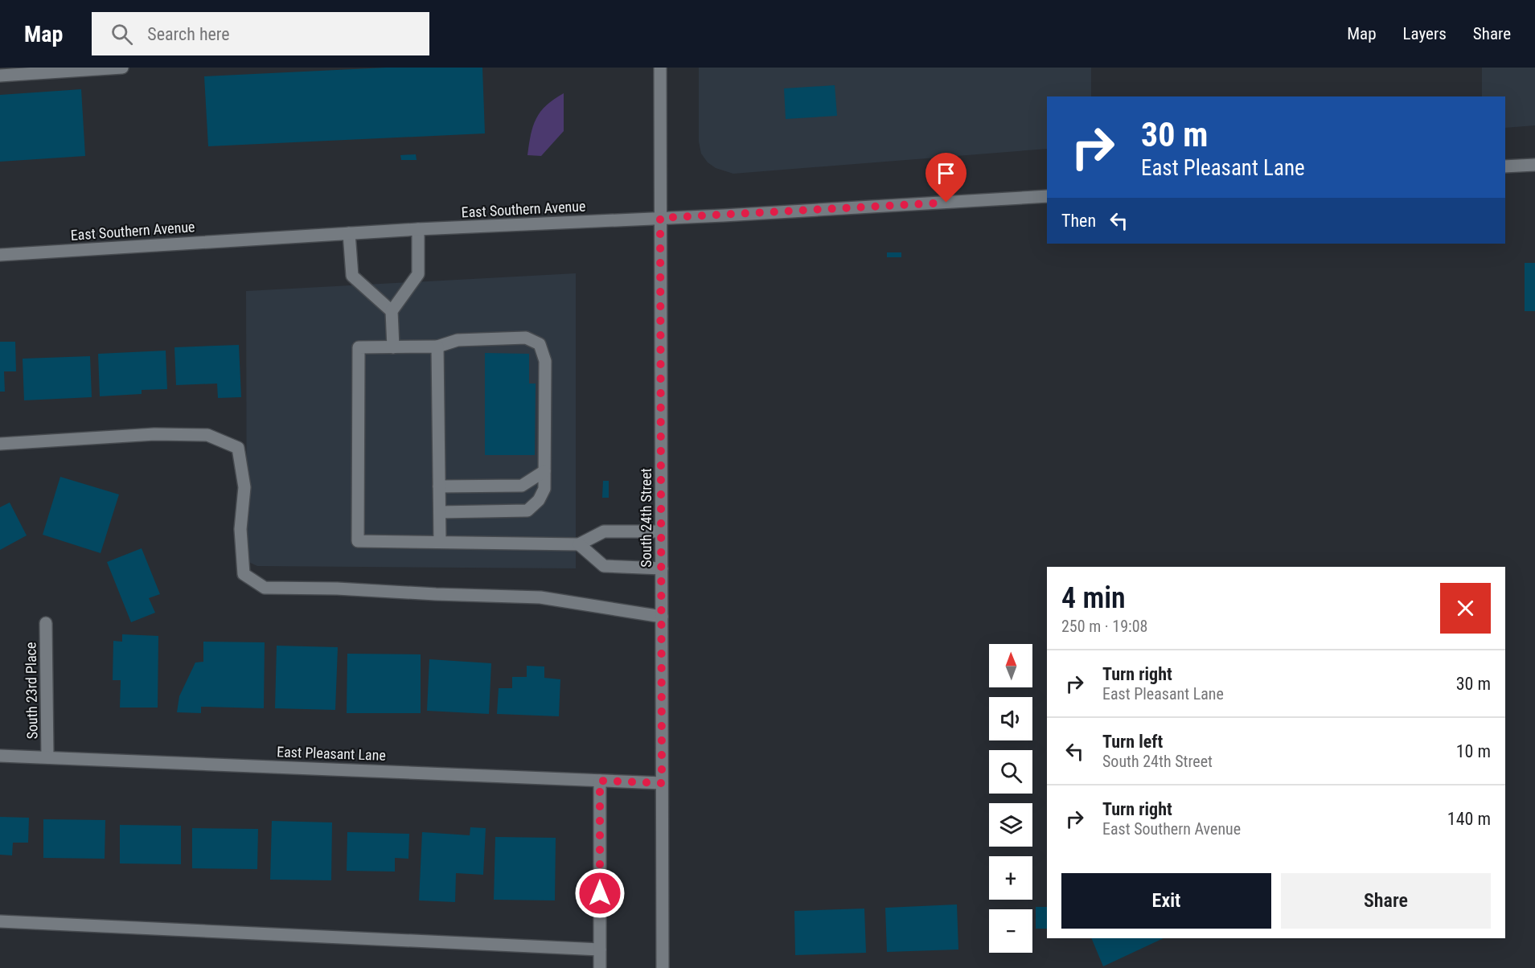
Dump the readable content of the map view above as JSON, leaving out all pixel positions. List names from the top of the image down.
{
  "streets": {
    "main road": [
      "East Southern Avenue",
      "South 24th Street",
      "South 23rd Place",
      "East Pleasant Lane"
    ]
  },
  "crossings": [
    ["East Southern Avenue", "South 24th Street"],
    ["South 24th Street", "East Pleasant Lane"],
    ["South 23rd Place", "East Pleasant Lane"]
  ],
  "north": "top",
  "page": {
    "header": "Map",
    "search": "Search here",
    "nav": ["Map", "Layers", "Share"],
    "turn": ["30 m", "East Pleasant Lane"],
    "then": "Then",
    "heading": ["4 min", "250 m · 19:08"],
    "map_buttons": ["+", "−"],
    "list": [
      {
        "name": "Turn right",
        "note": "East Pleasant Lane",
        "value": "30 m"
      },
      {
        "name": "Turn left",
        "note": "South 24th Street",
        "value": "10 m"
      },
      {
        "name": "Turn right",
        "note": "East Southern Avenue",
        "value": "140 m"
      }
    ],
    "buttons": ["Exit", "Share"]
  }
}
